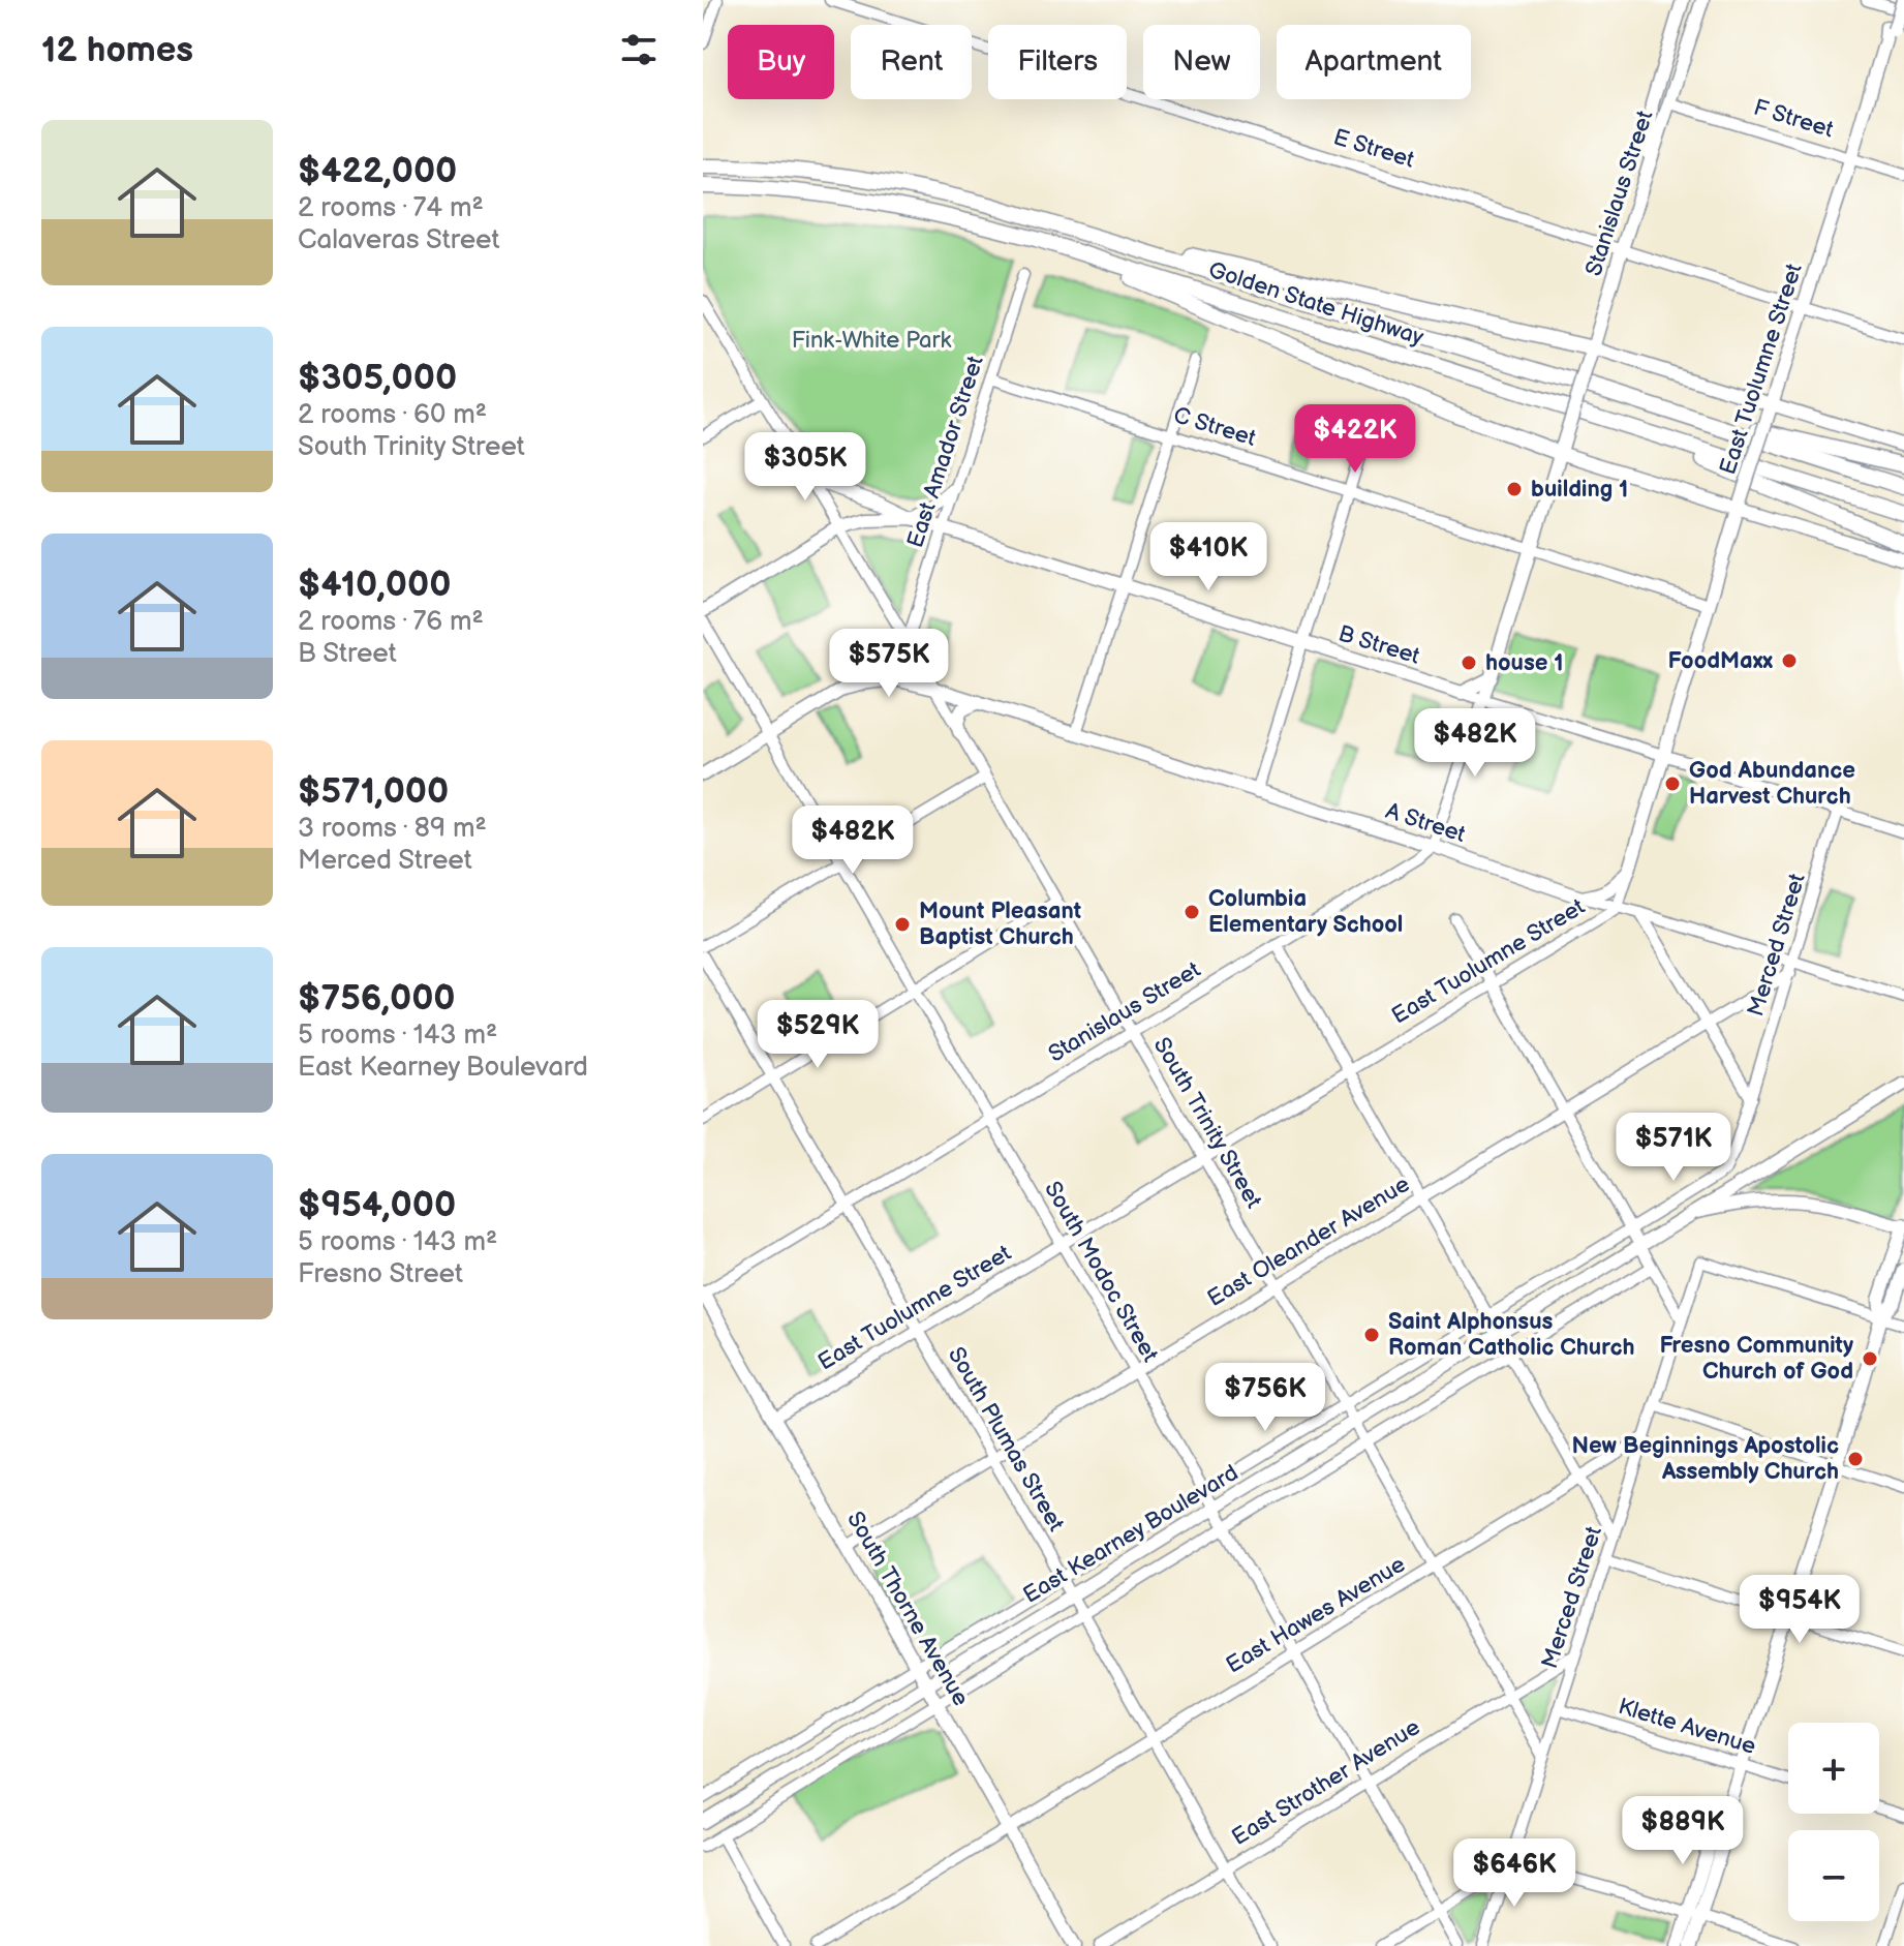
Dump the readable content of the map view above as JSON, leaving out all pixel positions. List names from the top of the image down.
{
  "streets": {
    "highway": ["Golden State Highway"],
    "main road": [
      "Stanislaus Street",
      "East Tuolumne Street",
      "B Street",
      "A Street",
      "East Kearney Boulevard",
      "South Thorne Avenue"
    ],
    "street": [
      "F Street",
      "E Street",
      "C Street",
      "East Amador Street",
      "Merced Street",
      "South Trinity Street",
      "East Oleander Avenue",
      "South Modoc Street",
      "South Plumas Street",
      "East Hawes Avenue",
      "Klette Avenue",
      "East Strother Avenue"
    ]
  },
  "crossings": [
    ["F Street", "Stanislaus Street"],
    ["F Street", "East Tuolumne Street"],
    ["E Street", "Stanislaus Street"],
    ["E Street", "East Tuolumne Street"],
    ["Stanislaus Street", "C Street"],
    ["Stanislaus Street", "A Street"],
    ["Stanislaus Street", "South Trinity Street"],
    ["Stanislaus Street", "South Modoc Street"],
    ["Stanislaus Street", "South Plumas Street"],
    ["Stanislaus Street", "South Thorne Avenue"],
    ["East Tuolumne Street", "C Street"],
    ["East Tuolumne Street", "B Street"],
    ["East Tuolumne Street", "A Street"],
    ["East Tuolumne Street", "South Trinity Street"],
    ["East Tuolumne Street", "South Modoc Street"],
    ["East Tuolumne Street", "South Plumas Street"],
    ["East Tuolumne Street", "South Thorne Avenue"],
    ["C Street", "East Amador Street"],
    ["East Amador Street", "B Street"],
    ["East Amador Street", "South Trinity Street"],
    ["B Street", "Merced Street"],
    ["B Street", "South Trinity Street"],
    ["A Street", "Merced Street"],
    ["A Street", "South Trinity Street"],
    ["A Street", "East Oleander Avenue"],
    ["Merced Street", "South Trinity Street"],
    ["Merced Street", "East Oleander Avenue"],
    ["Merced Street", "East Kearney Boulevard"],
    ["Merced Street", "East Hawes Avenue"],
    ["Merced Street", "Klette Avenue"],
    ["Merced Street", "East Strother Avenue"],
    ["South Trinity Street", "East Oleander Avenue"],
    ["South Trinity Street", "East Kearney Boulevard"],
    ["South Trinity Street", "East Hawes Avenue"],
    ["South Trinity Street", "East Strother Avenue"],
    ["East Oleander Avenue", "South Modoc Street"],
    ["East Oleander Avenue", "South Plumas Street"],
    ["East Oleander Avenue", "South Thorne Avenue"],
    ["South Modoc Street", "East Kearney Boulevard"],
    ["South Modoc Street", "East Hawes Avenue"],
    ["South Modoc Street", "East Strother Avenue"],
    ["South Plumas Street", "East Kearney Boulevard"],
    ["South Plumas Street", "East Hawes Avenue"],
    ["South Plumas Street", "East Strother Avenue"],
    ["East Kearney Boulevard", "South Thorne Avenue"],
    ["South Thorne Avenue", "East Hawes Avenue"]
  ],
  "parks": ["Fink-White Park"],
  "places": [
    "building 1",
    "FoodMaxx",
    "house 1",
    "God Abundance Harvest Church",
    "Columbia Elementary School",
    "Mount Pleasant Baptist Church",
    "Saint Alphonsus Roman Catholic Church",
    "Fresno Community Church of God",
    "New Beginnings Apostolic Assembly Church"
  ],
  "page": {
    "heading": "12 homes",
    "chip": [
      "Buy",
      "Rent",
      "Filters",
      "New",
      "Apartment"
    ],
    "list": [
      {
        "name": "$422,000",
        "note": "2 rooms · 74 m² · Calaveras Street"
      },
      {
        "name": "$305,000",
        "note": "2 rooms · 60 m² · South Trinity Street"
      },
      {
        "name": "$410,000",
        "note": "2 rooms · 76 m² · B Street"
      },
      {
        "name": "$571,000",
        "note": "3 rooms · 89 m² · Merced Street"
      },
      {
        "name": "$756,000",
        "note": "5 rooms · 143 m² · East Kearney Boulevard"
      },
      {
        "name": "$954,000",
        "note": "5 rooms · 143 m² · Fresno Street"
      }
    ],
    "price": [
      "$422K",
      "$305K",
      "$410K",
      "$575K",
      "$482K",
      "$482K",
      "$529K",
      "$571K",
      "$756K",
      "$954K",
      "$889K",
      "$646K"
    ],
    "map_buttons": ["+", "−"]
  }
}
